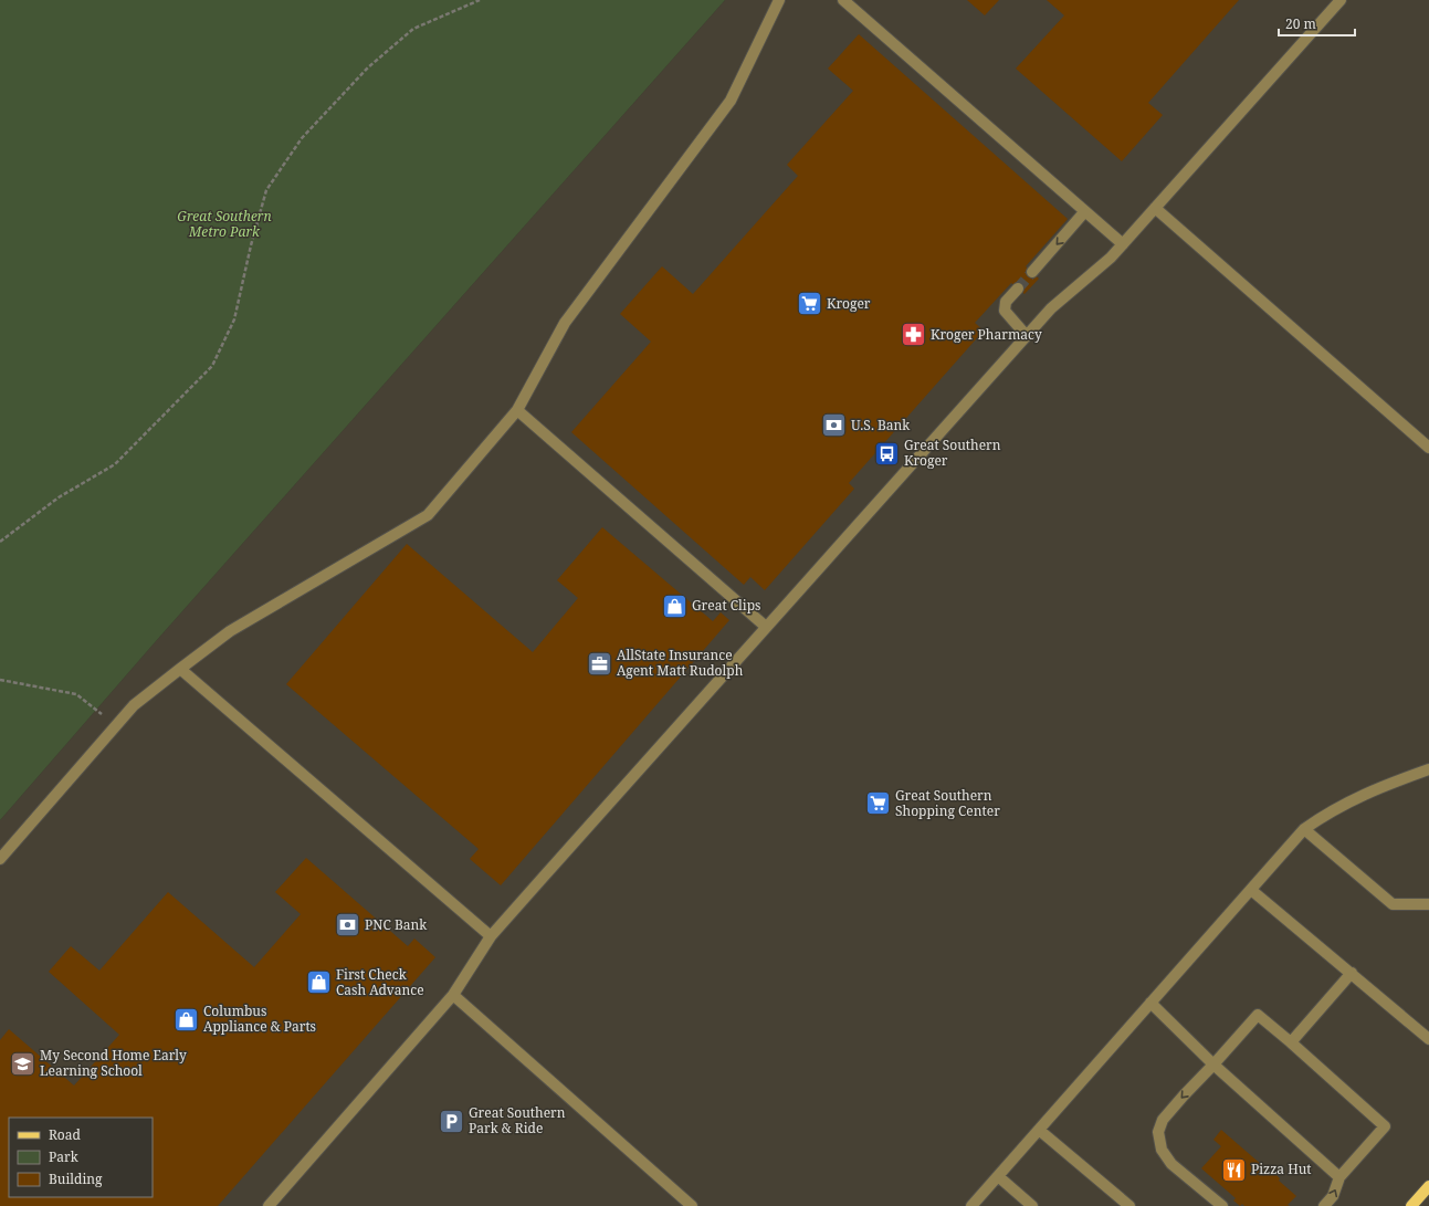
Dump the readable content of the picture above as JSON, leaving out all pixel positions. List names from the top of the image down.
{
  "parks": ["Great Southern Metro Park"],
  "places": {
    "supermarket": ["Kroger", "Great Southern Shopping Center"],
    "pharmacy": ["Kroger Pharmacy"],
    "bank": ["U.S. Bank", "PNC Bank"],
    "bus stop": ["Great Southern Kroger"],
    "shop": ["Great Clips", "First Check Cash Advance", "Columbus Appliance & Parts"],
    "office": ["AllState Insurance Agent Matt Rudolph"],
    "school or university": ["My Second Home Early Learning School"],
    "parking": ["Great Southern Park & Ride"],
    "restaurant": ["Pizza Hut"]
  },
  "legend": ["Road", "Park", "Building"],
  "scale_bar": "20 m"
}
